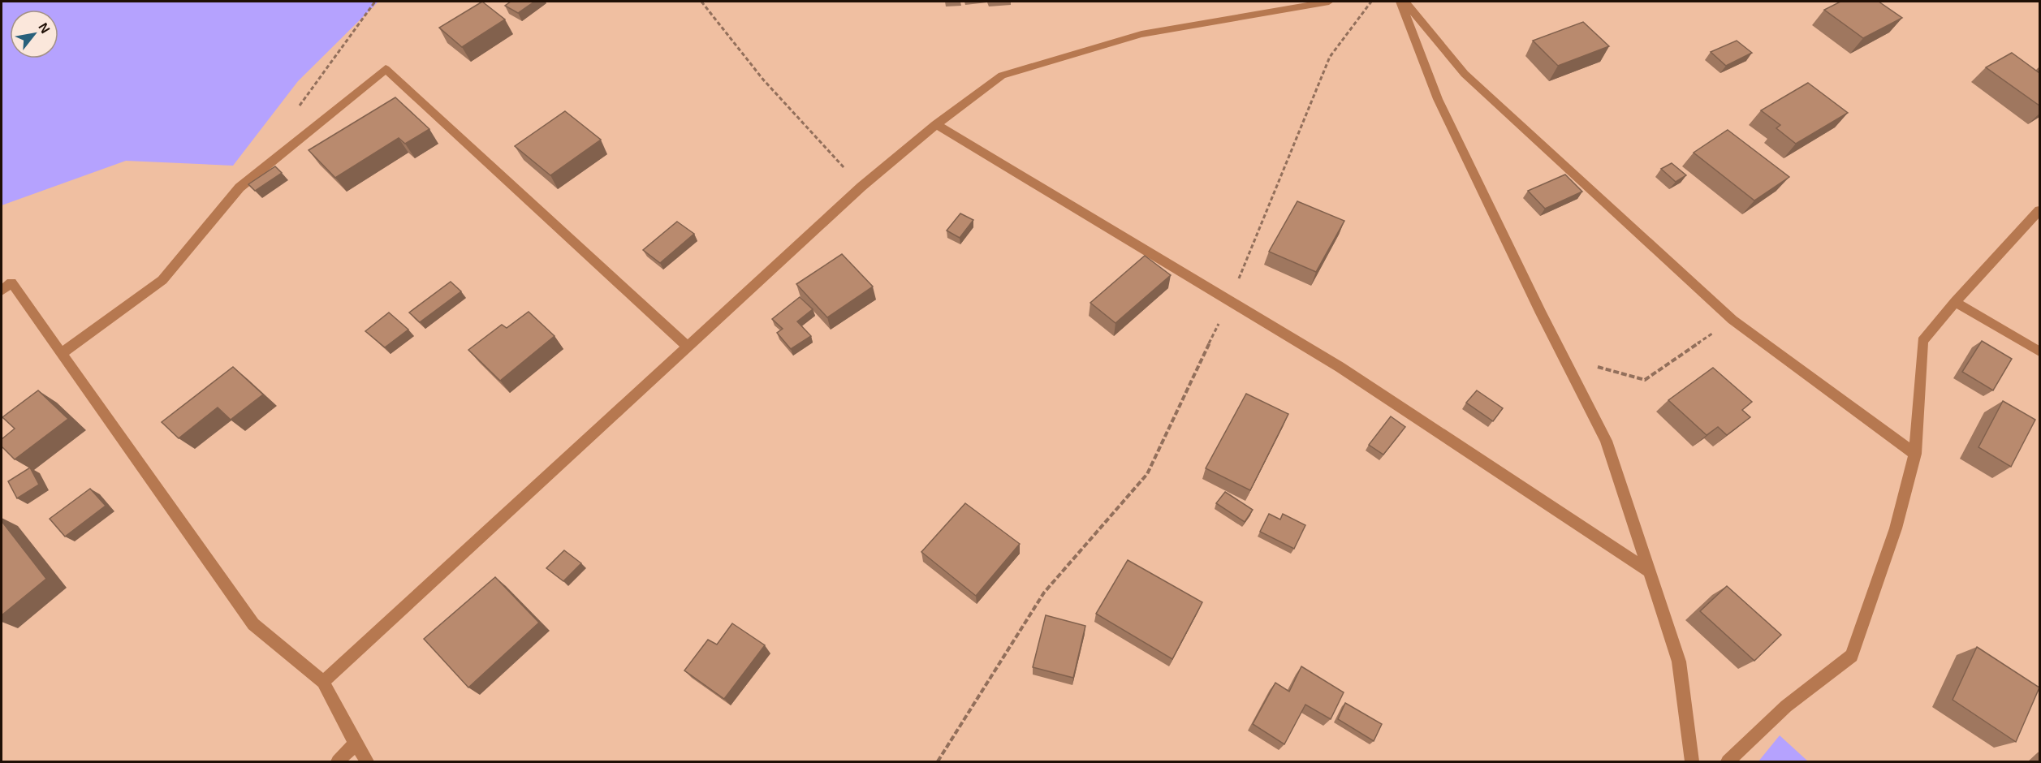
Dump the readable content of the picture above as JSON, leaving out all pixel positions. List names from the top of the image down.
{
  "north": "top right"
}
